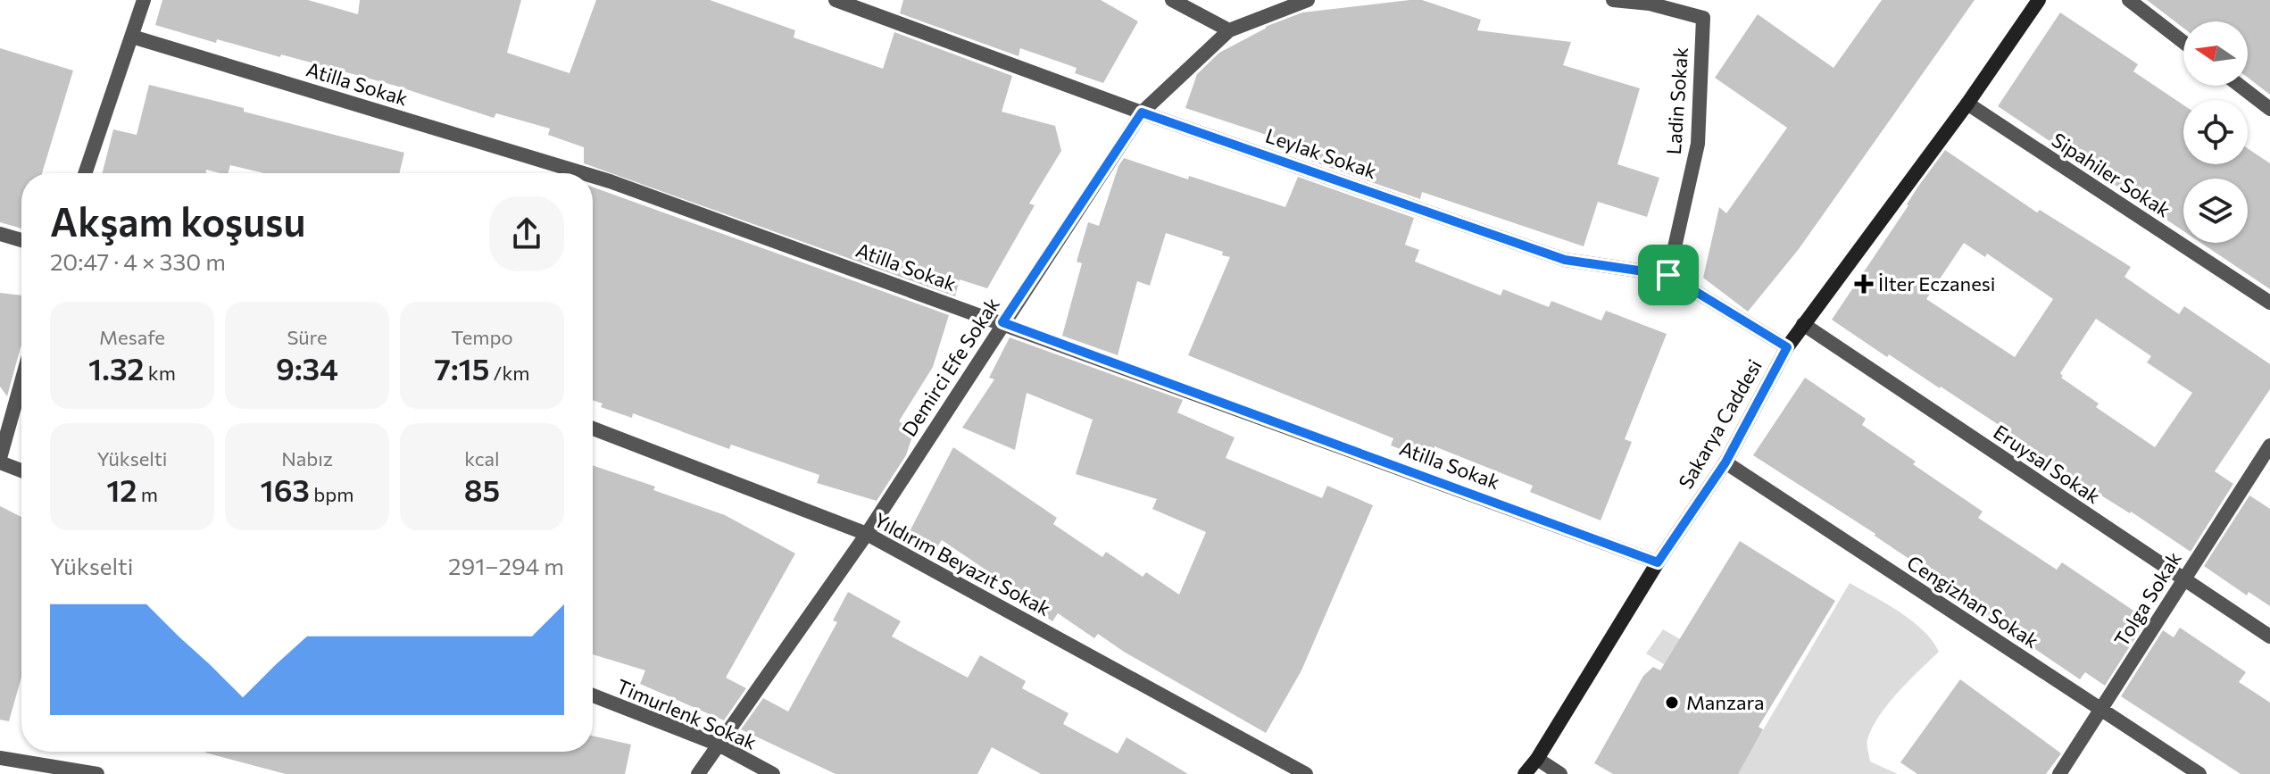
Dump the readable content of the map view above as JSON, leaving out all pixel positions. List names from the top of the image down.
{
  "streets": {
    "main road": ["Sakarya Caddesi"],
    "street": [
      "Atilla Sokak",
      "Ladin Sokak",
      "Leylak Sokak",
      "Sipahiler Sokak",
      "Demirci Efe Sokak",
      "Eruysal Sokak",
      "Yıldırım Beyazıt Sokak",
      "Tolga Sokak",
      "Cengizhan Sokak",
      "Timurlenk Sokak"
    ]
  },
  "crossings": [
    ["Atilla Sokak", "Demirci Efe Sokak"],
    ["Atilla Sokak", "Sakarya Caddesi"],
    ["Ladin Sokak", "Leylak Sokak"],
    ["Leylak Sokak", "Demirci Efe Sokak"],
    ["Leylak Sokak", "Sakarya Caddesi"],
    ["Sipahiler Sokak", "Sakarya Caddesi"],
    ["Demirci Efe Sokak", "Yıldırım Beyazıt Sokak"],
    ["Demirci Efe Sokak", "Timurlenk Sokak"],
    ["Sakarya Caddesi", "Eruysal Sokak"],
    ["Sakarya Caddesi", "Cengizhan Sokak"],
    ["Eruysal Sokak", "Tolga Sokak"],
    ["Tolga Sokak", "Cengizhan Sokak"]
  ],
  "places": {
    "health": ["İlter Eczanesi"],
    "other": ["Manzara"]
  },
  "north": "left",
  "page": {
    "heading": ["Akşam koşusu", "20:47 · 4 × 330 m"],
    "stats": [
      ["Mesafe", "1.32 km"],
      ["Süre", "9:34"],
      ["Tempo", "7:15 /km"],
      ["Yükselti", "12 m"],
      ["Nabız", "163 bpm"],
      ["kcal", "85"]
    ],
    "chart": ["Yükselti", "291–294 m"]
  }
}
